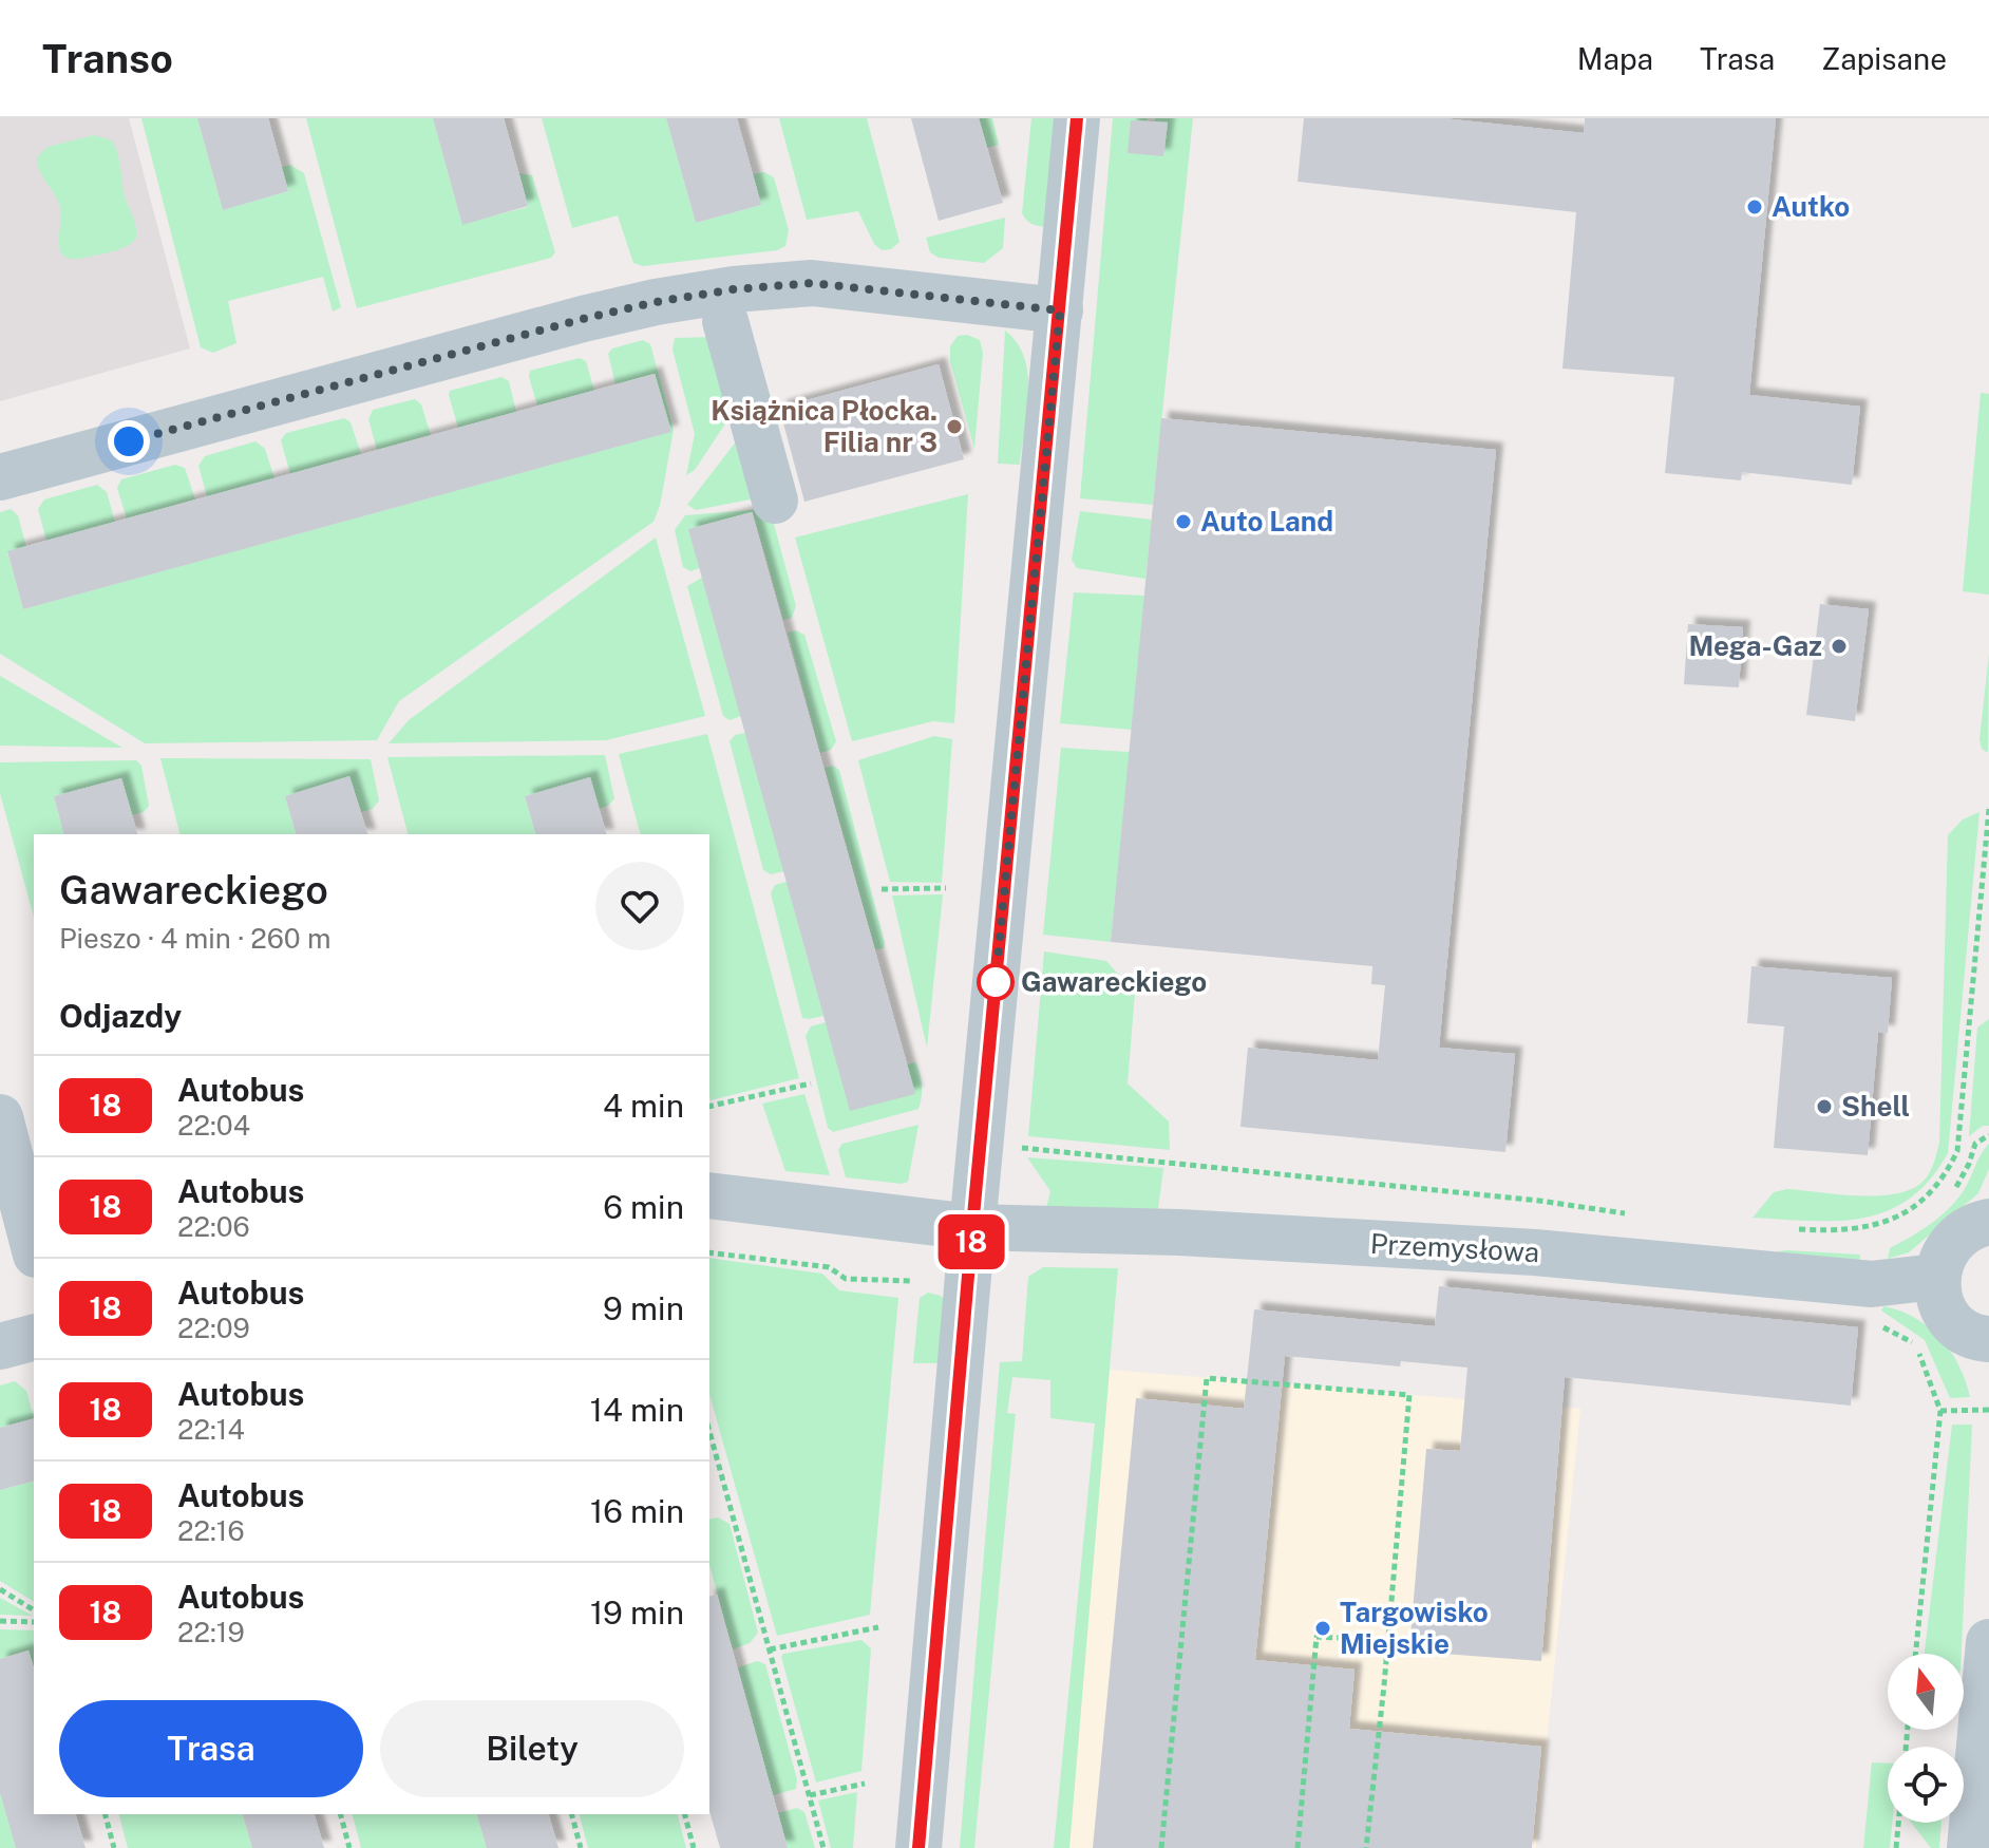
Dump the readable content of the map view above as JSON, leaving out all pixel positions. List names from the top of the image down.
{
  "streets": {
    "street": ["Przemysłowa"]
  },
  "places": [
    "Autko",
    "Książnica Płocka. Filia nr 3",
    "Auto Land",
    "Mega-Gaz",
    "Gawareckiego",
    "Shell",
    "Targowisko Miejskie"
  ],
  "lines": ["bus line 18"],
  "north": "top",
  "page": {
    "header": "Transo",
    "nav": ["Mapa", "Trasa", "Zapisane"],
    "on_map": "18",
    "heading": [
      ["Gawareckiego", "Pieszo · 4 min · 260 m"],
      "Odjazdy"
    ],
    "list": [
      {
        "mark": "18",
        "name": "Autobus",
        "note": "22:04",
        "value": "4 min"
      },
      {
        "mark": "18",
        "name": "Autobus",
        "note": "22:06",
        "value": "6 min"
      },
      {
        "mark": "18",
        "name": "Autobus",
        "note": "22:09",
        "value": "9 min"
      },
      {
        "mark": "18",
        "name": "Autobus",
        "note": "22:14",
        "value": "14 min"
      },
      {
        "mark": "18",
        "name": "Autobus",
        "note": "22:16",
        "value": "16 min"
      },
      {
        "mark": "18",
        "name": "Autobus",
        "note": "22:19",
        "value": "19 min"
      }
    ],
    "buttons": ["Trasa", "Bilety"]
  }
}
